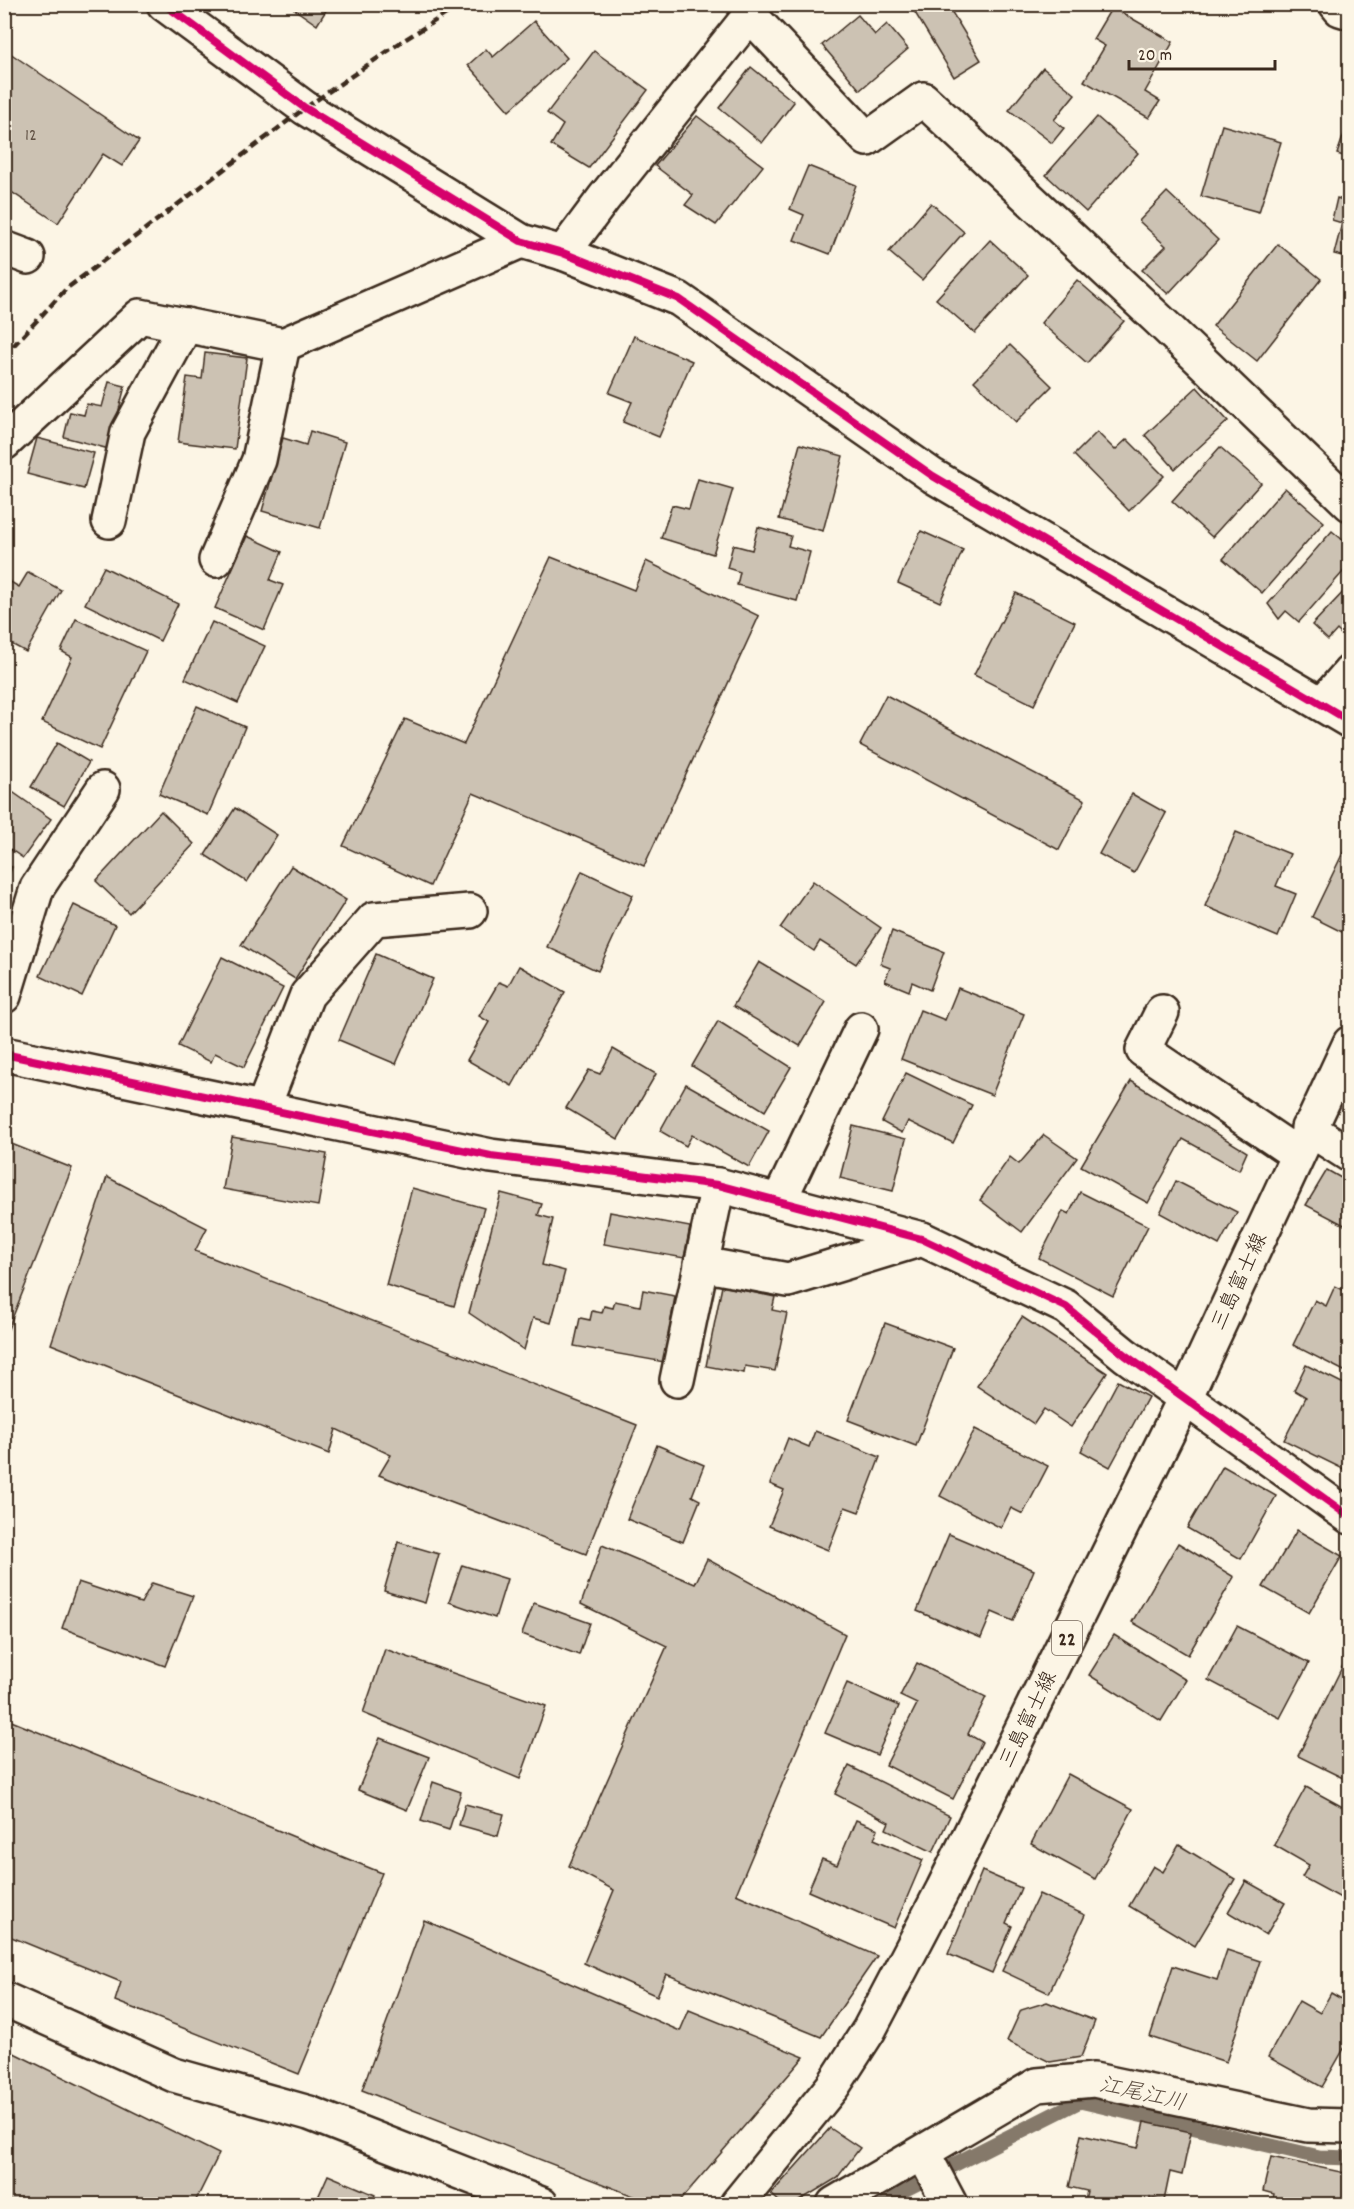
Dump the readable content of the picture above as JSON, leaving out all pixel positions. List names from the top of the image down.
{
  "streets": {
    "street": ["三島富士線", "22"]
  },
  "water": ["江尾江川"],
  "house_numbers": ["12"],
  "scale_bar": "20 m"
}
